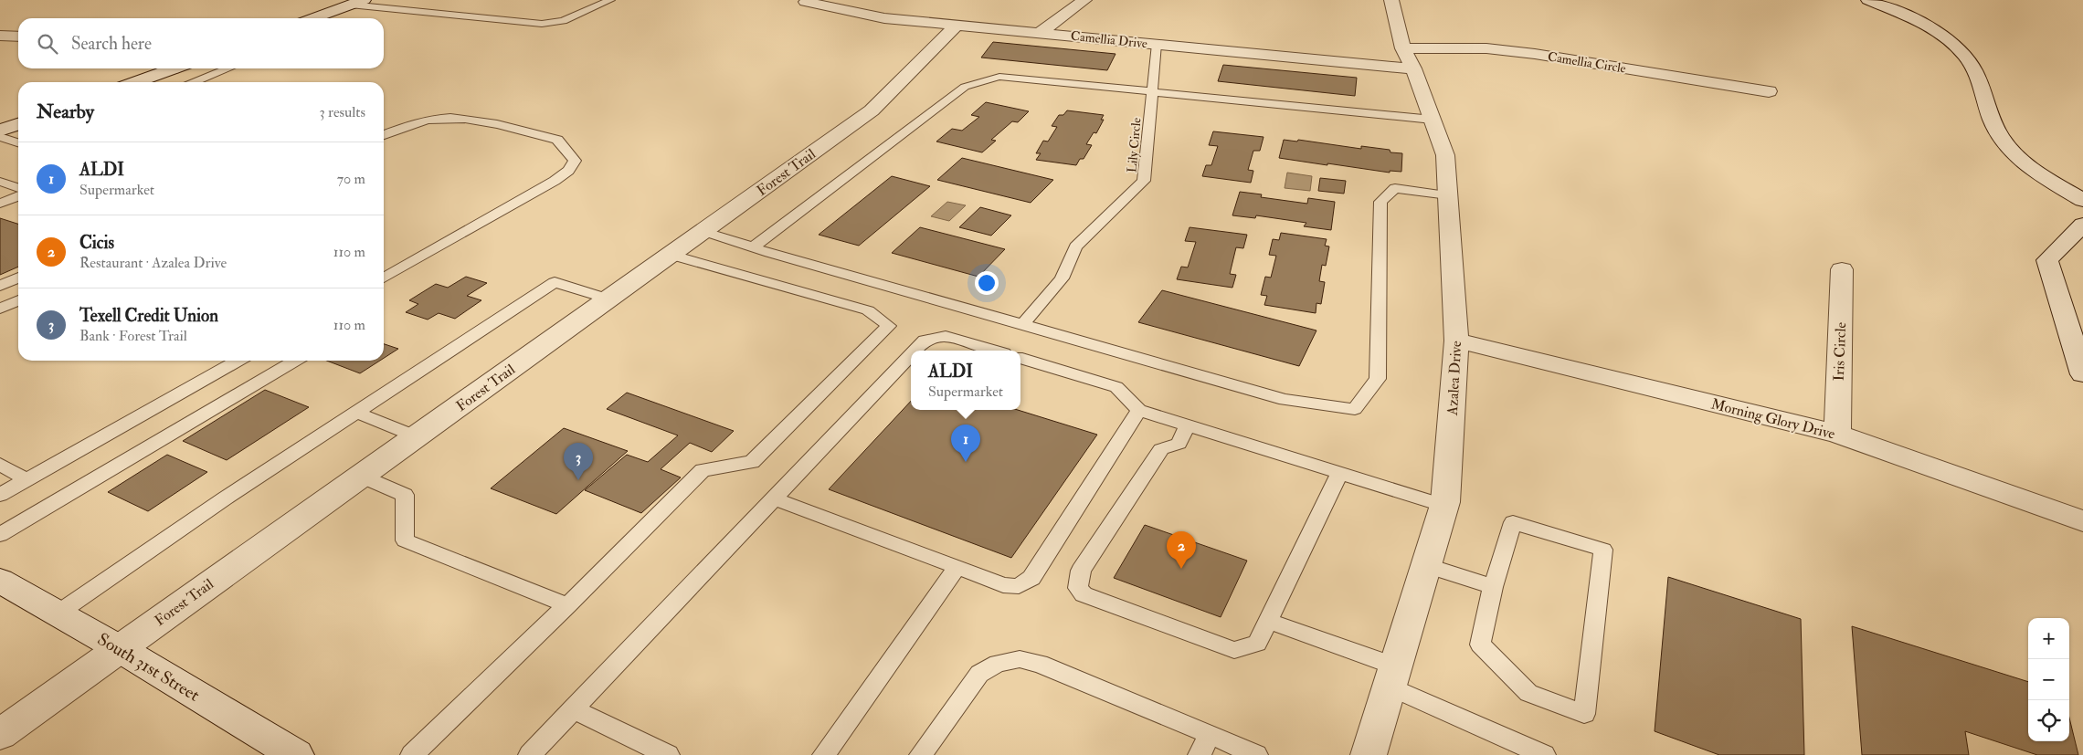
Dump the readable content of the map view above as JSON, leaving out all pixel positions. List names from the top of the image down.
{
  "streets": {
    "street": [
      "Camellia Drive",
      "Camellia Circle",
      "Forest Trail",
      "Iris Circle",
      "Azalea Drive",
      "Morning Glory Drive",
      "South 31st Street"
    ],
    "lane": ["Lily Circle"]
  },
  "crossings": [
    ["Camellia Drive", "Camellia Circle"],
    ["Camellia Drive", "Lily Circle"],
    ["Camellia Drive", "Forest Trail"],
    ["Camellia Drive", "Azalea Drive"],
    ["Camellia Circle", "Azalea Drive"],
    ["Forest Trail", "South 31st Street"],
    ["Iris Circle", "Morning Glory Drive"],
    ["Azalea Drive", "Morning Glory Drive"]
  ],
  "page": {
    "search": "Search here",
    "heading": ["Nearby", "3 results"],
    "list": [
      {
        "mark": "1",
        "name": "ALDI",
        "note": "Supermarket",
        "value": "70 m"
      },
      {
        "mark": "2",
        "name": "Cicis",
        "note": "Restaurant · Azalea Drive",
        "value": "110 m"
      },
      {
        "mark": "3",
        "name": "Texell Credit Union",
        "note": "Bank · Forest Trail",
        "value": "110 m"
      }
    ],
    "popup": ["ALDI", "Supermarket"],
    "pins": ["1", "3", "2"],
    "map_buttons": ["+", "−"]
  }
}
